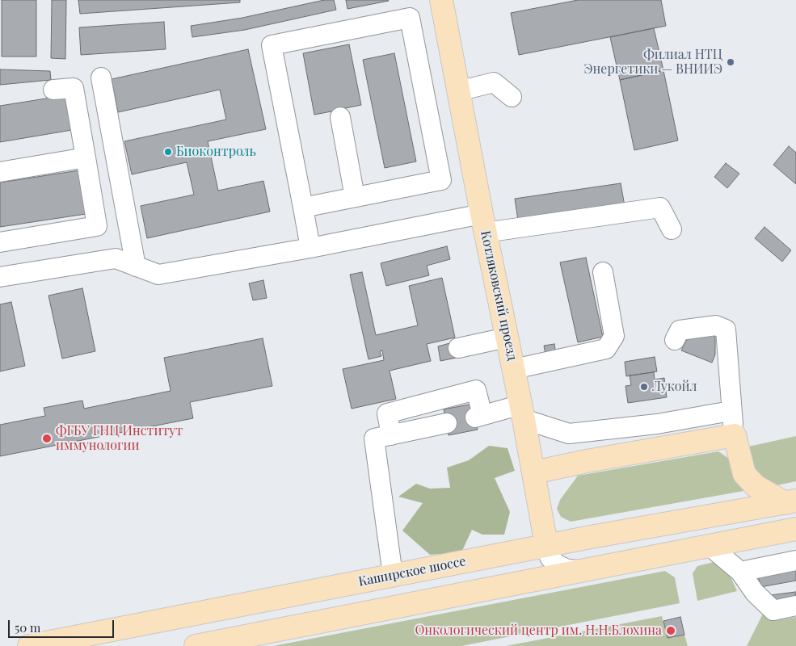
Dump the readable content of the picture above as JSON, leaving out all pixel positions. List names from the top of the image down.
{
  "streets": {
    "main road": ["Котляковский проезд", "Каширское шоссе"]
  },
  "crossings": [
    ["Котляковский проезд", "Каширское шоссе"]
  ],
  "places": [
    "Филиал НТЦ Энергетики — ВНИИЭ",
    "Биоконтроль",
    "Лукойл",
    "ФГБУ ГНЦ Институт иммунологии",
    "Онкологический центр им. Н.Н.Блохина"
  ],
  "scale_bar": "50 m"
}
